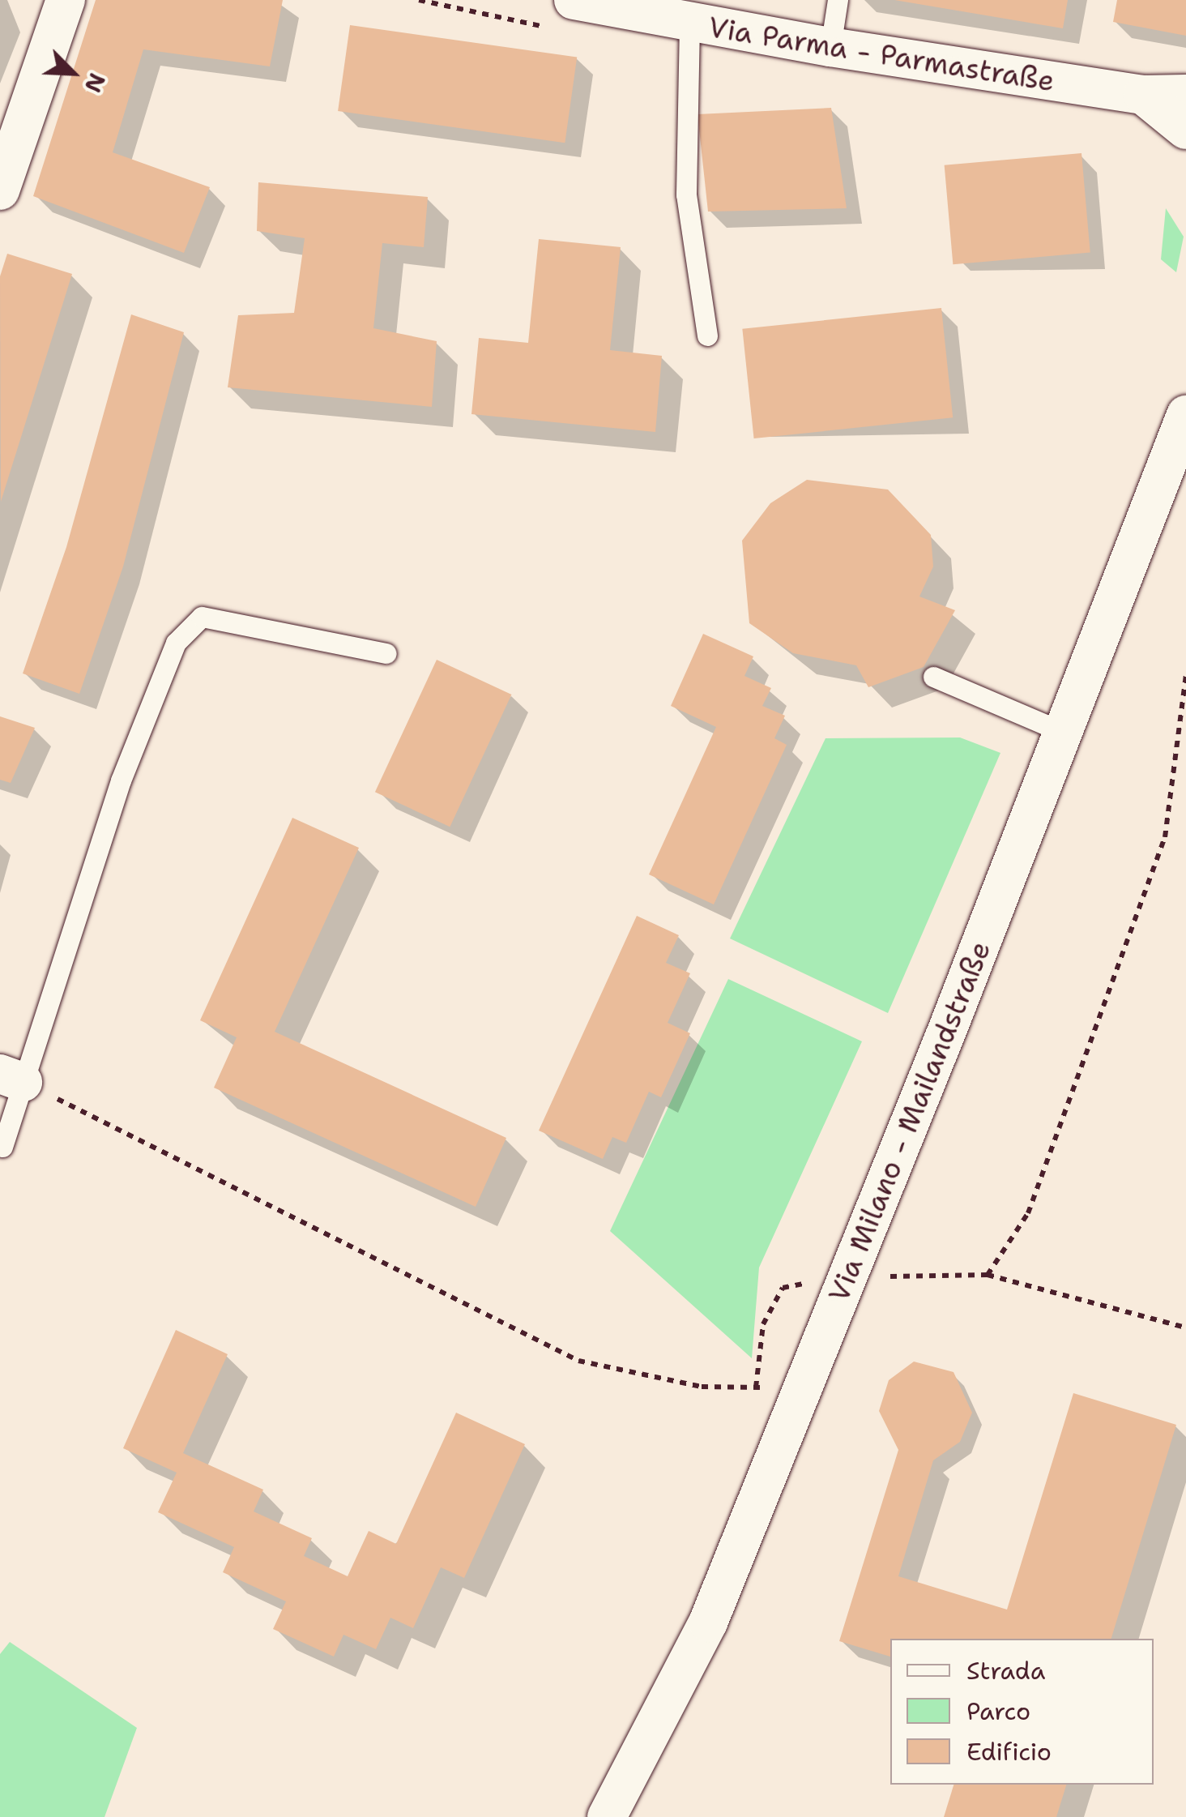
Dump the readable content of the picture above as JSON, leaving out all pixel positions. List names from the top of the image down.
{
  "streets": {
    "street": ["Via Parma - Parmastraße", "Via Milano - Mailandstraße"]
  },
  "legend": ["Strada", "Parco", "Edificio"],
  "north": "bottom right"
}
